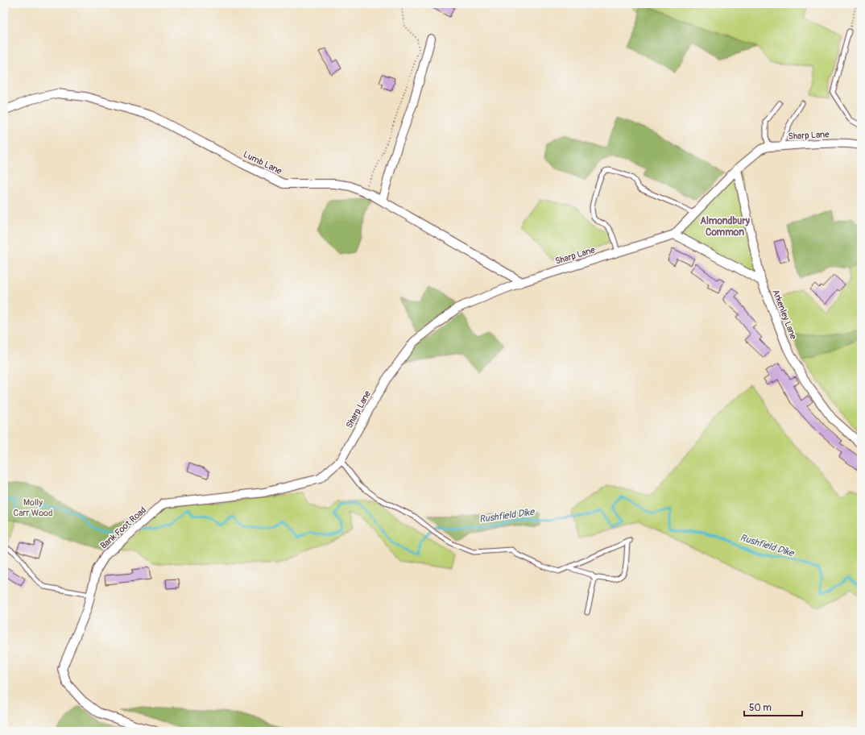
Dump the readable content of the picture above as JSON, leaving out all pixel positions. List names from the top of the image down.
{
  "streets": {
    "street": [
      "Sharp Lane",
      "Lumb Lane",
      "Arkenley Lane",
      "Bank Foot Road"
    ]
  },
  "crossings": [
    ["Sharp Lane", "Lumb Lane"],
    ["Sharp Lane", "Arkenley Lane"],
    ["Sharp Lane", "Bank Foot Road"]
  ],
  "districts": ["Almondbury Common"],
  "water": ["Rushfield Dike"],
  "parks": ["Molly Carr Wood"],
  "scale_bar": "50 m"
}
